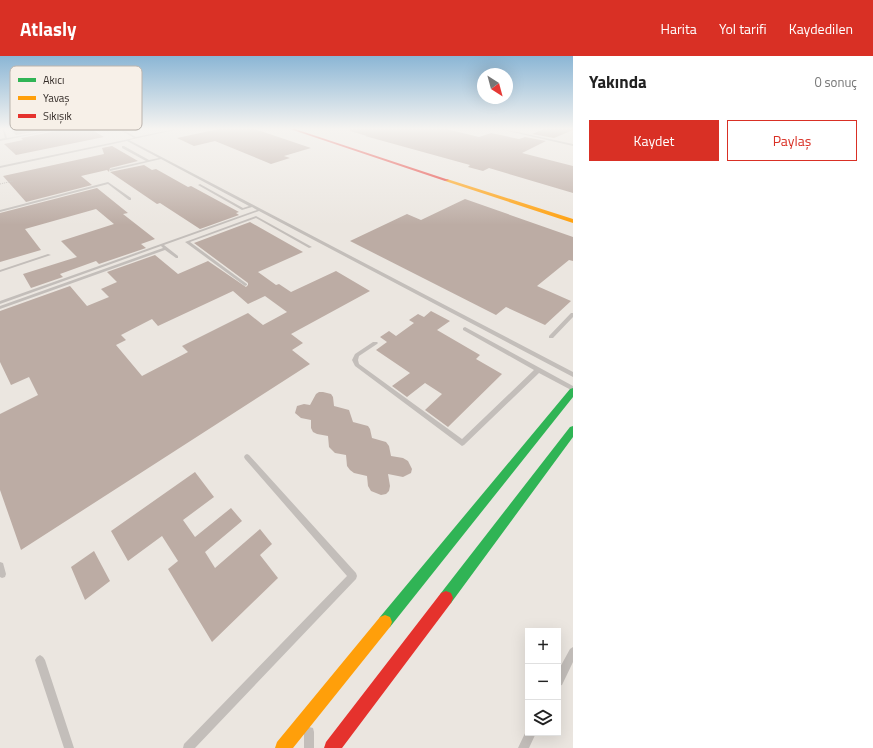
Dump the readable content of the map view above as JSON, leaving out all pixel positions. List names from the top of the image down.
{
  "legend": ["Akıcı", "Yavaş", "Sıkışık"],
  "north": "bottom right",
  "page": {
    "header": "Atlasly",
    "nav": ["Harita", "Yol tarifi", "Kaydedilen"],
    "heading": ["Yakında", "0 sonuç"],
    "buttons": ["Kaydet", "Paylaş"],
    "map_buttons": ["+", "−"]
  }
}
